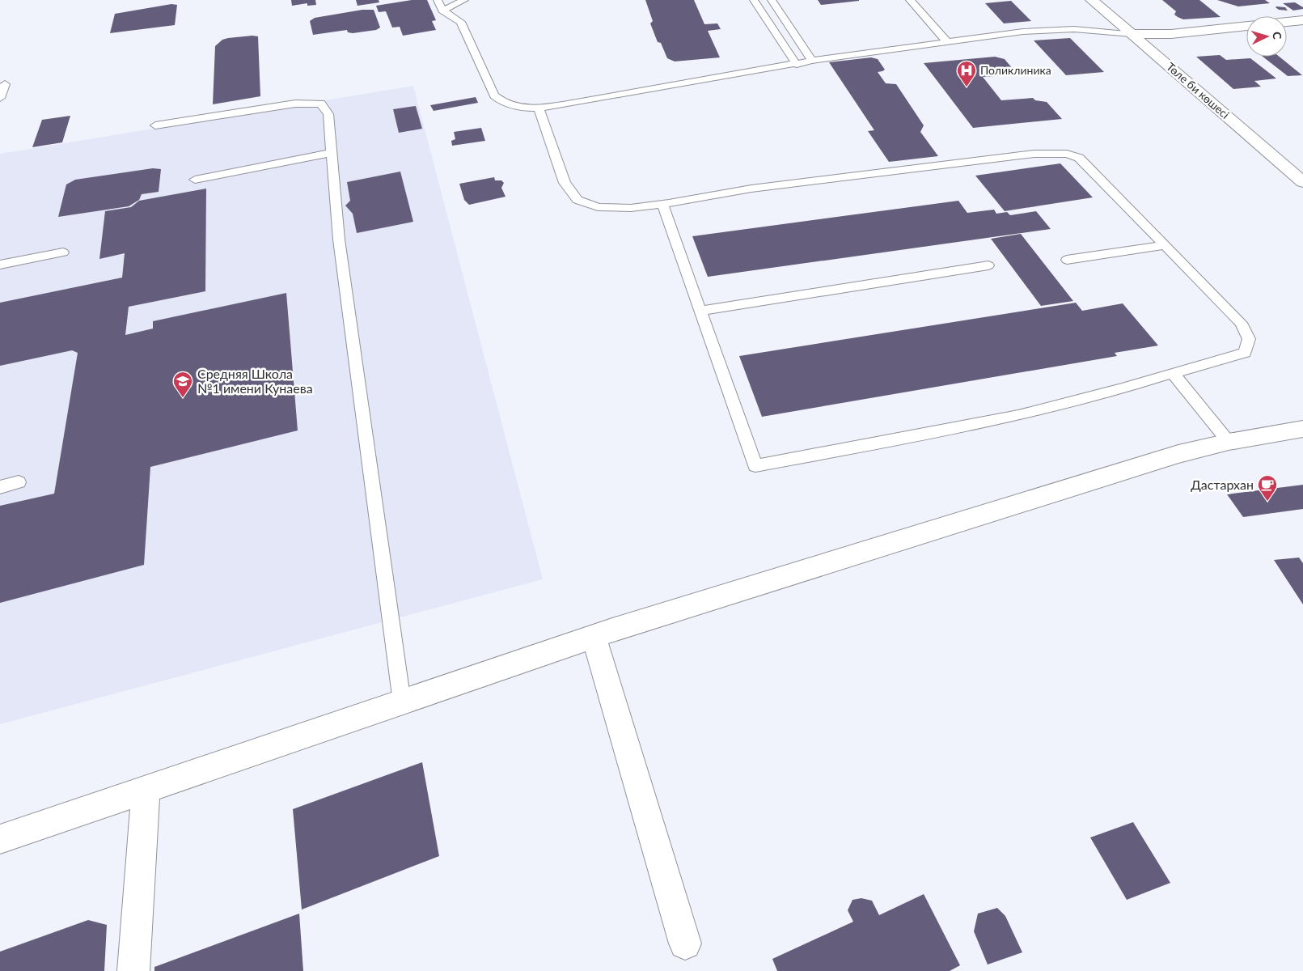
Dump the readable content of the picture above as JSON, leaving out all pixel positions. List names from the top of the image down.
{
  "streets": {
    "street": ["Төле би көшесі"]
  },
  "places": {
    "hospital": ["Поликлиника"],
    "school or university": ["Средняя Школа №1 имени Кунаева"],
    "cafe": ["Дастархан"]
  },
  "north": "right"
}
